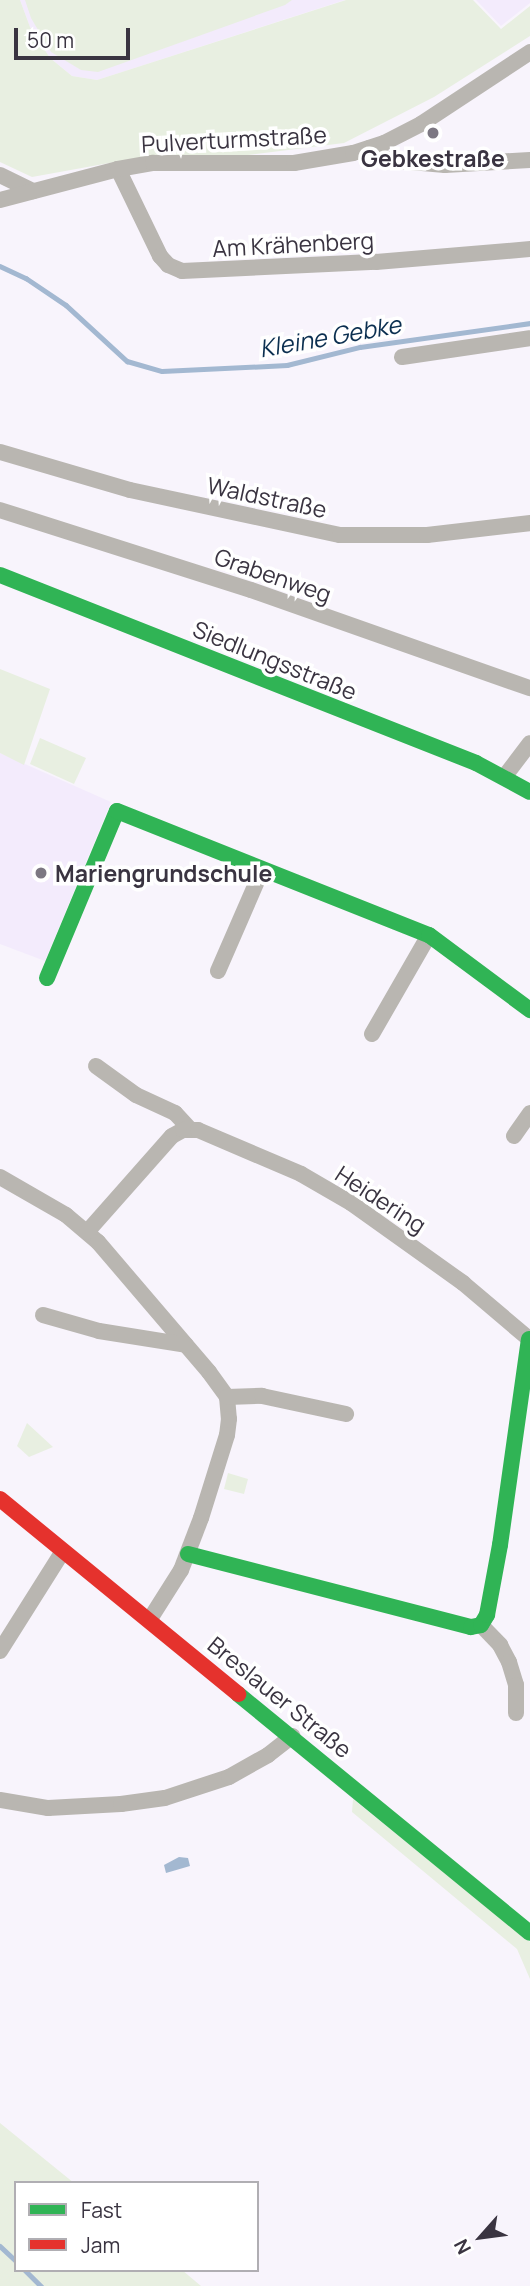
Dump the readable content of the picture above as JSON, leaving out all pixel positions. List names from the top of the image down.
{
  "streets": {
    "street": [
      "Pulverturmstraße",
      "Am Krähenberg",
      "Waldstraße",
      "Grabenweg",
      "Siedlungsstraße",
      "Heidering",
      "Breslauer Straße"
    ]
  },
  "crossings": [
    ["Pulverturmstraße", "Am Krähenberg"]
  ],
  "water": ["Kleine Gebke"],
  "places": ["Gebkestraße", "Mariengrundschule"],
  "legend": ["Fast", "Jam"],
  "scale_bar": "50 m",
  "north": "bottom left"
}
